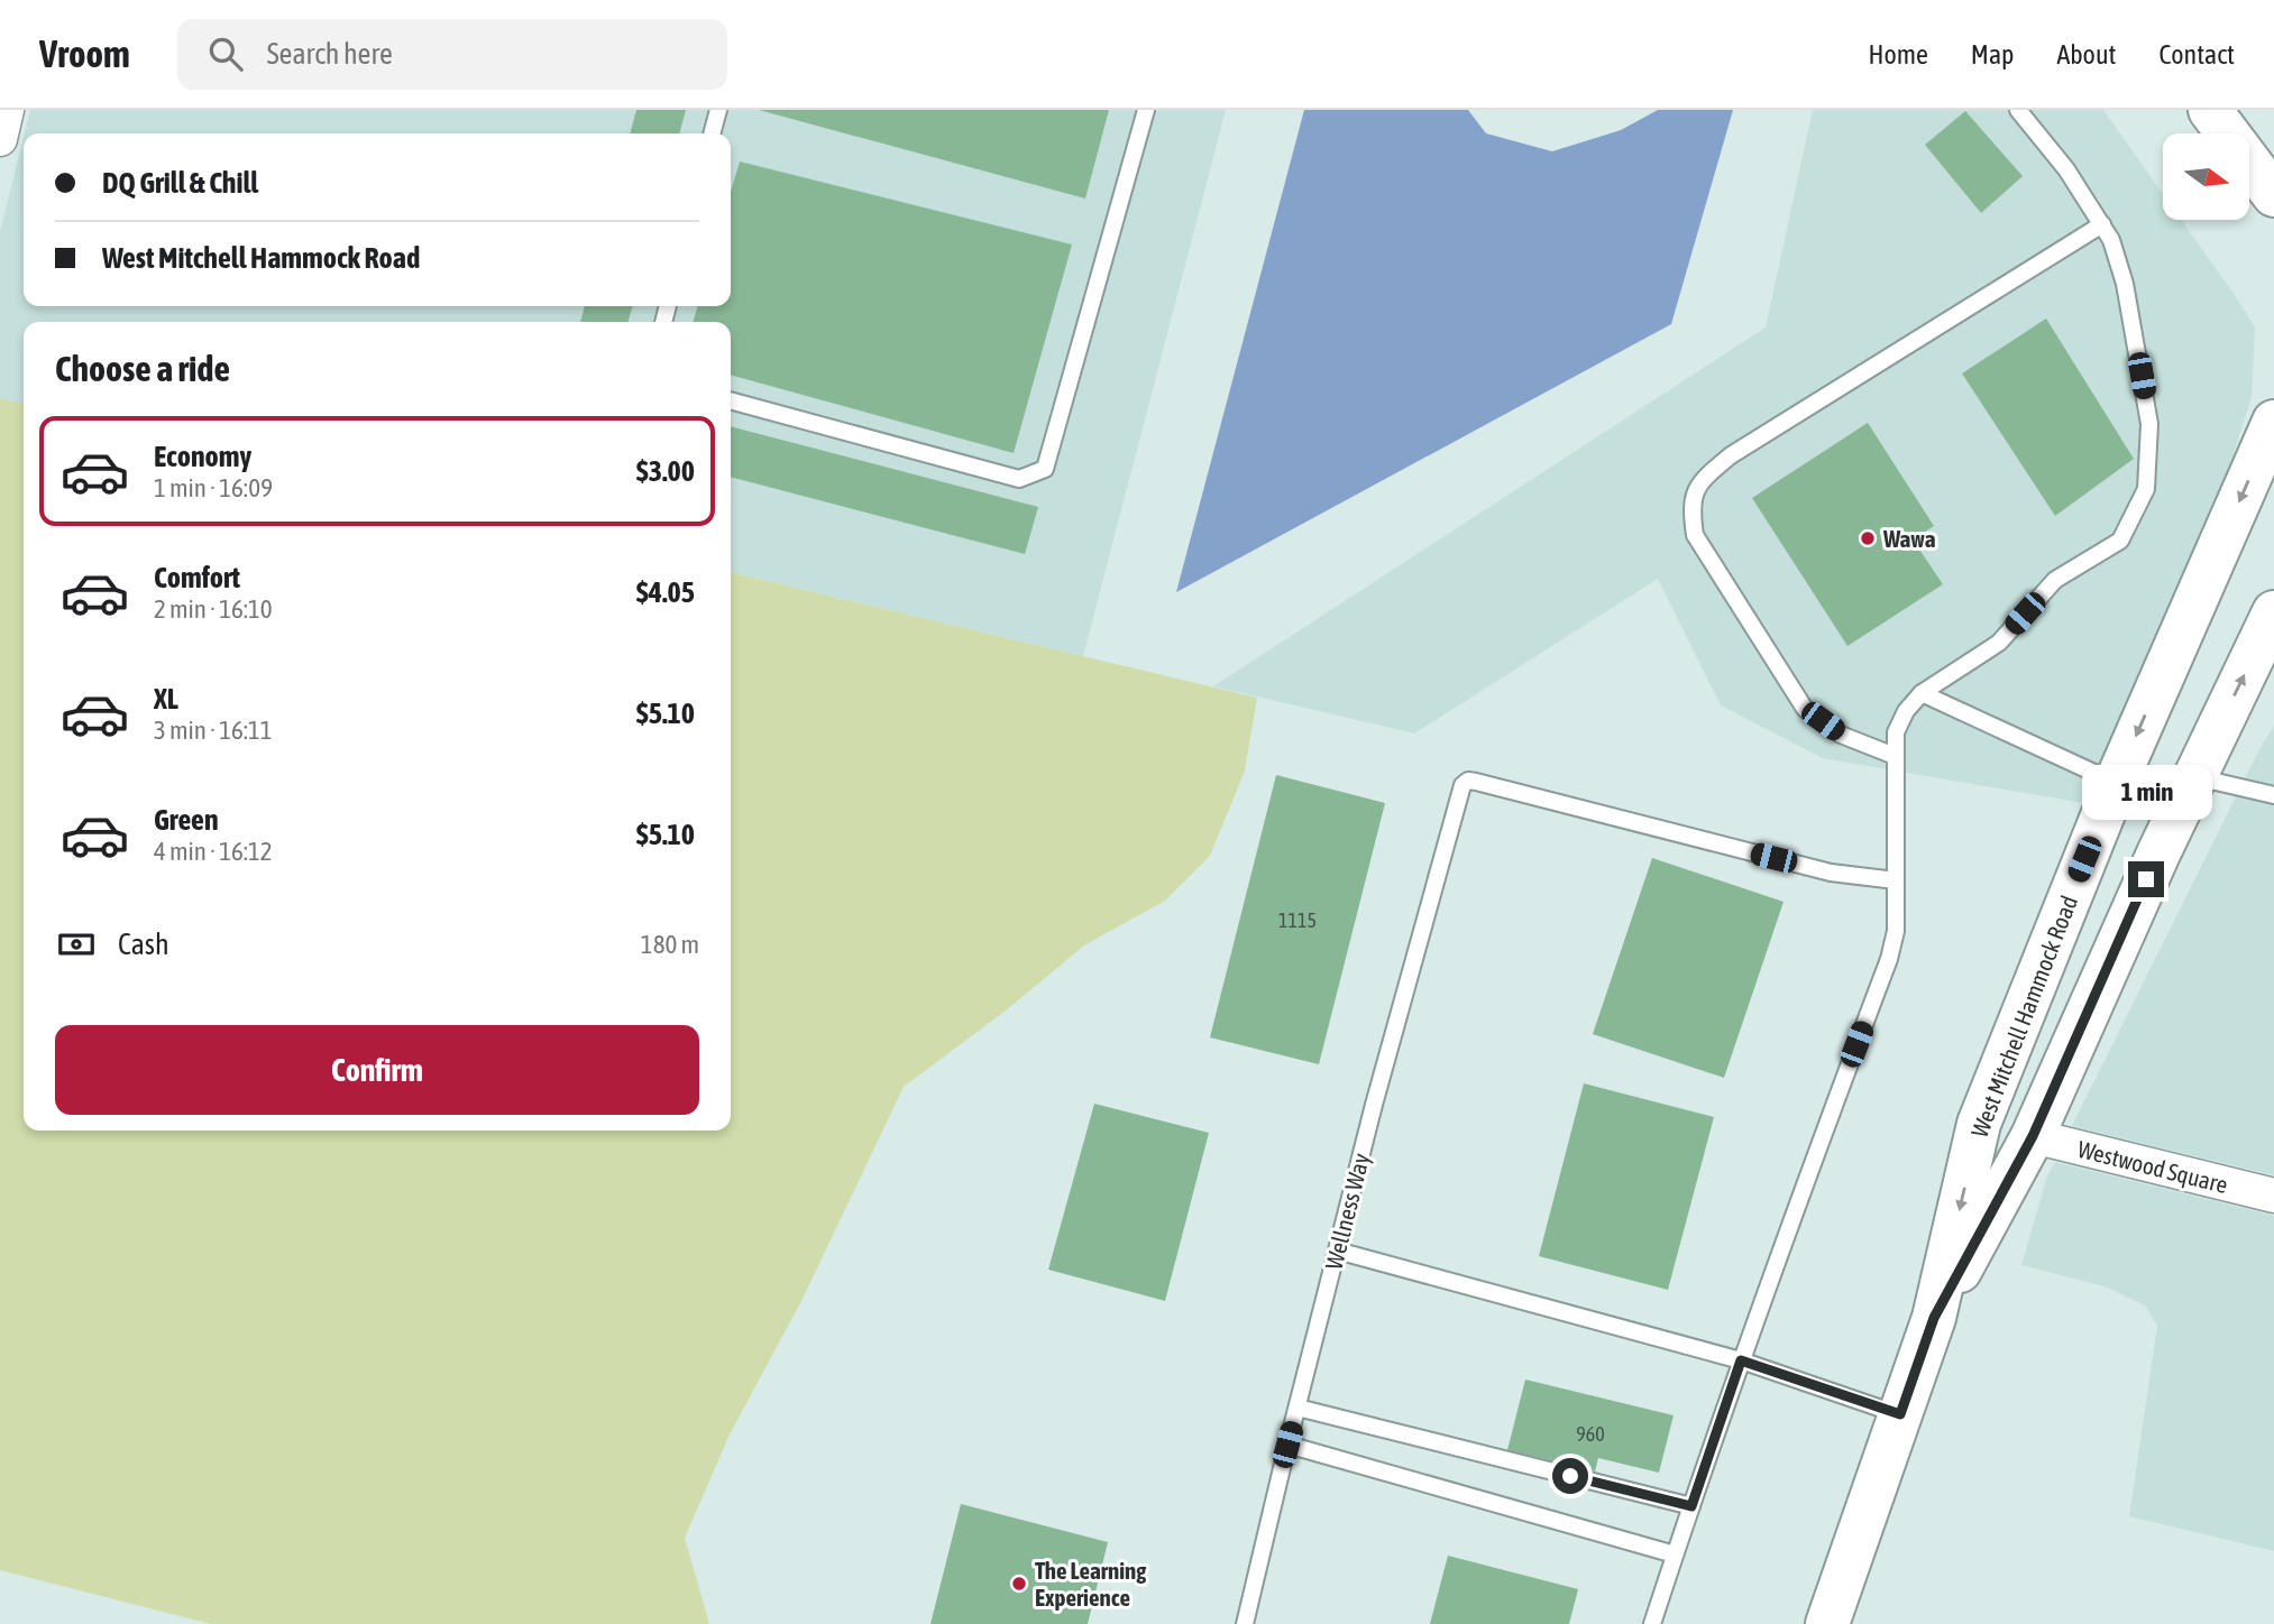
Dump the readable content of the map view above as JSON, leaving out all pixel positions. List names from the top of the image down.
{
  "streets": {
    "main road": ["West Mitchell Hammock Road"],
    "street": ["Westwood Square"],
    "lane": ["Wellness Way"]
  },
  "crossings": [
    ["West Mitchell Hammock Road", "Westwood Square"]
  ],
  "places": ["Wawa", "The Learning Experience"],
  "house_numbers": ["1115", "960"],
  "north": "right",
  "page": {
    "header": "Vroom",
    "search": "Search here",
    "nav": [
      "Home",
      "Map",
      "About",
      "Contact"
    ],
    "banner": ["DQ Grill & Chill", "West Mitchell Hammock Road"],
    "heading": "Choose a ride",
    "list": [
      {
        "name": "Economy",
        "note": "1 min · 16:09",
        "value": "$3.00"
      },
      {
        "name": "Comfort",
        "note": "2 min · 16:10",
        "value": "$4.05"
      },
      {
        "name": "XL",
        "note": "3 min · 16:11",
        "value": "$5.10"
      },
      {
        "name": "Green",
        "note": "4 min · 16:12",
        "value": "$5.10"
      }
    ],
    "bubble": "1 min",
    "pay": ["Cash", "180 m"],
    "buttons": "Confirm"
  }
}
